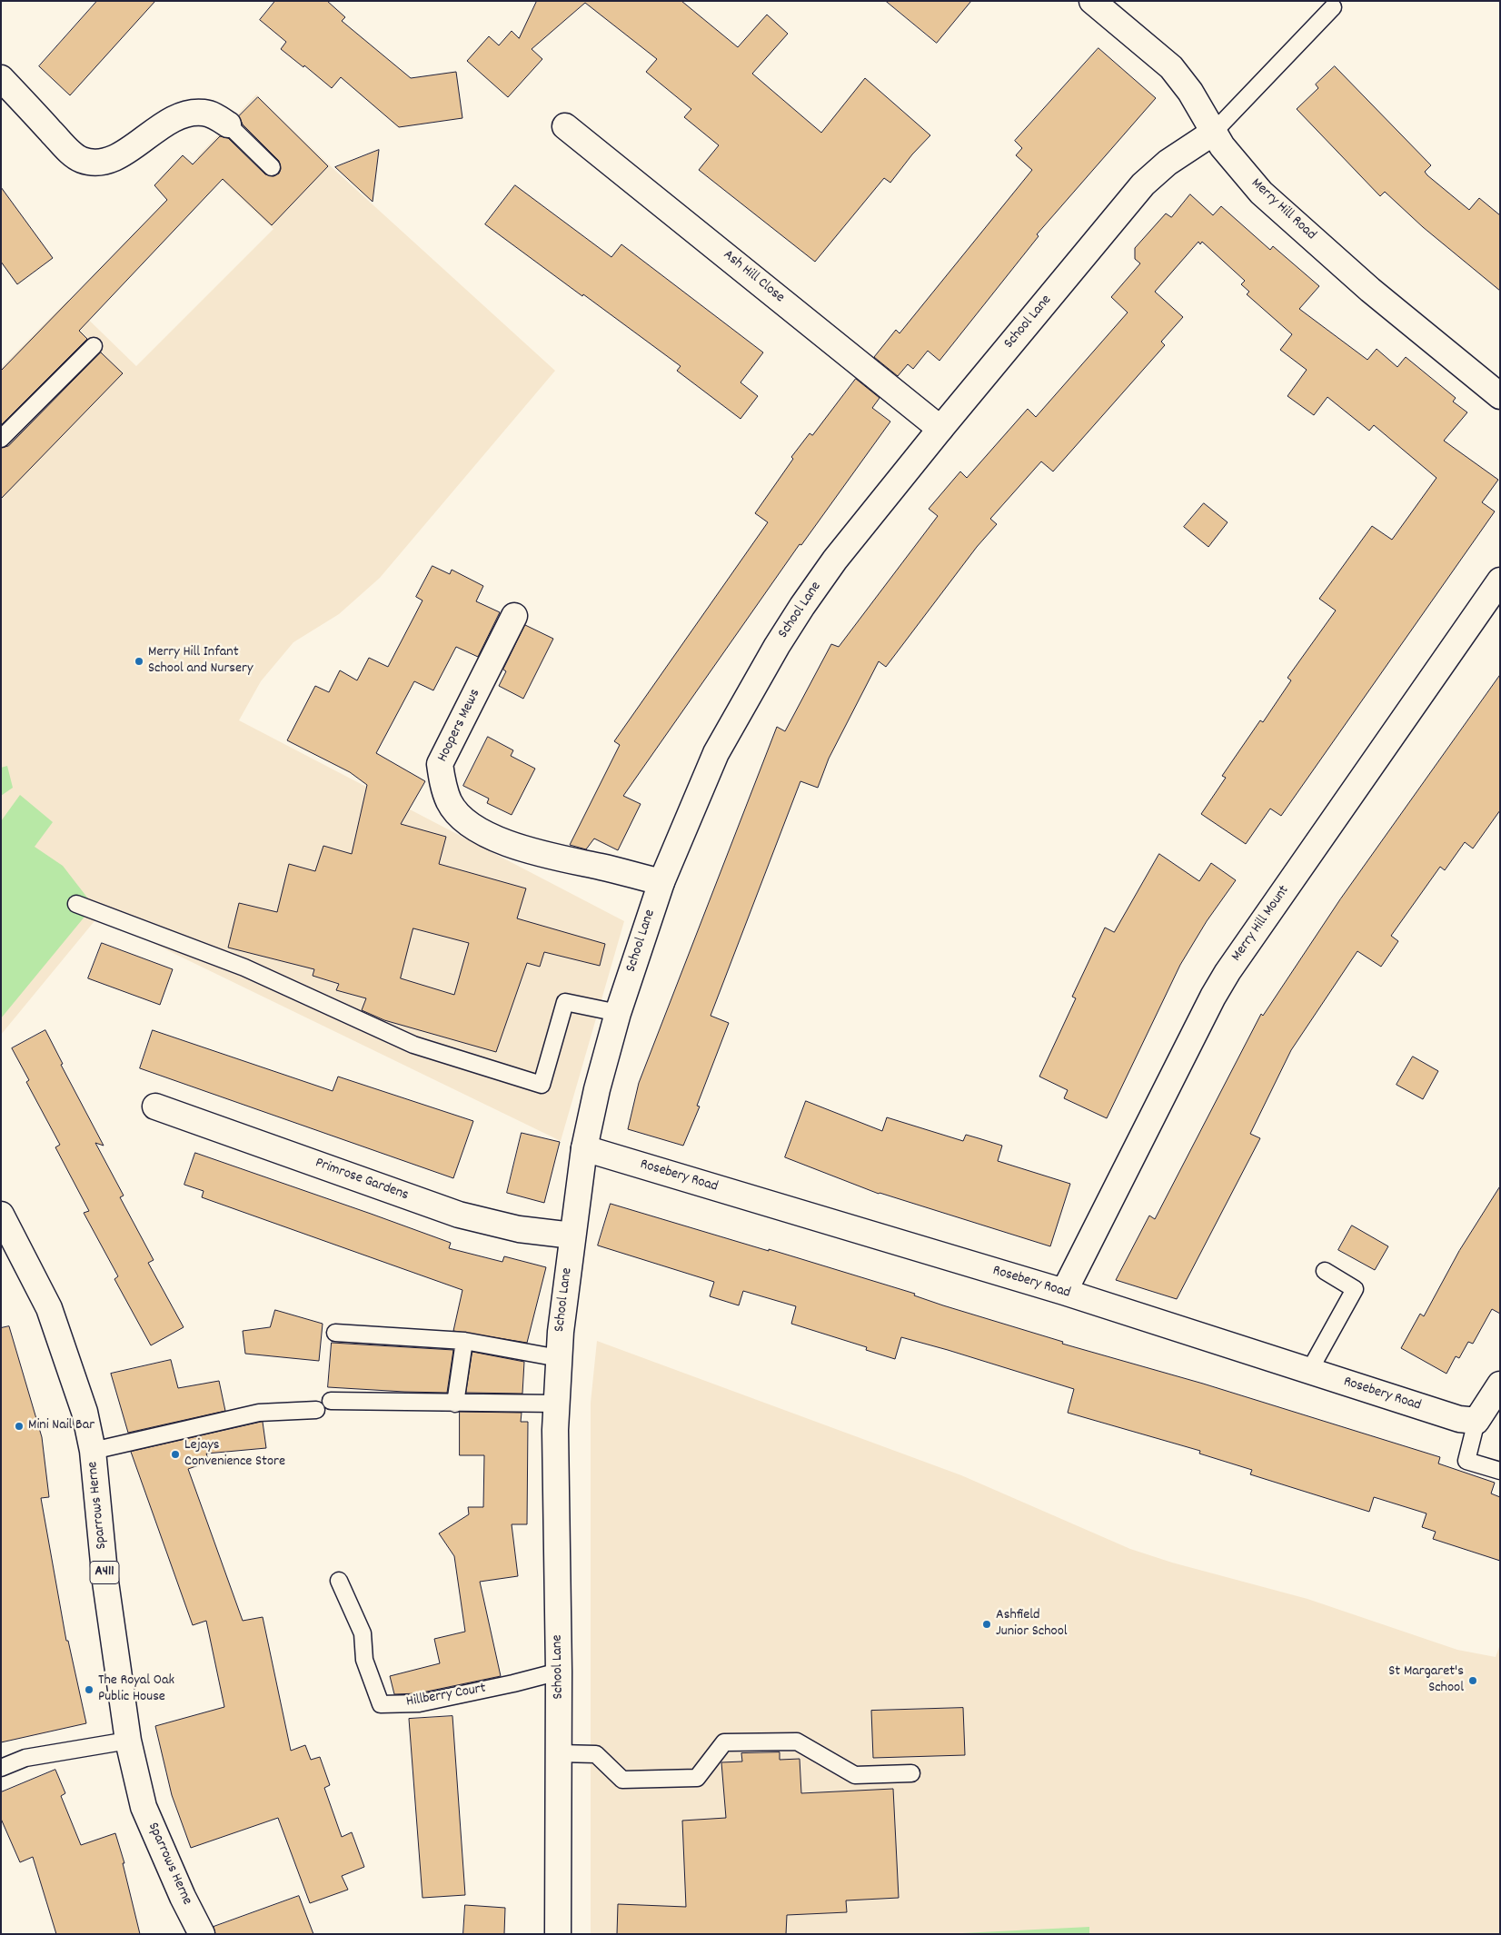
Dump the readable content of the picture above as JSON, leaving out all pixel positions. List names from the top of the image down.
{
  "streets": {
    "street": [
      "Merry Hill Road",
      "Ash Hill Close",
      "School Lane",
      "Hoopers Mews",
      "Merry Hill Mount",
      "Rosebery Road",
      "Primrose Gardens",
      "Sparrows Herne",
      "A411"
    ],
    "lane": ["Hillberry Court"]
  },
  "crossings": [
    ["Merry Hill Road", "School Lane"],
    ["Ash Hill Close", "School Lane"],
    ["School Lane", "Hoopers Mews"],
    ["School Lane", "Rosebery Road"],
    ["School Lane", "Primrose Gardens"],
    ["School Lane", "Hillberry Court"],
    ["Merry Hill Mount", "Rosebery Road"]
  ],
  "places": [
    "Merry Hill Infant School and Nursery",
    "Mini Nail Bar",
    "Lejays Convenience Store",
    "Ashfield Junior School",
    "St Margaret's School",
    "The Royal Oak Public House"
  ]
}
